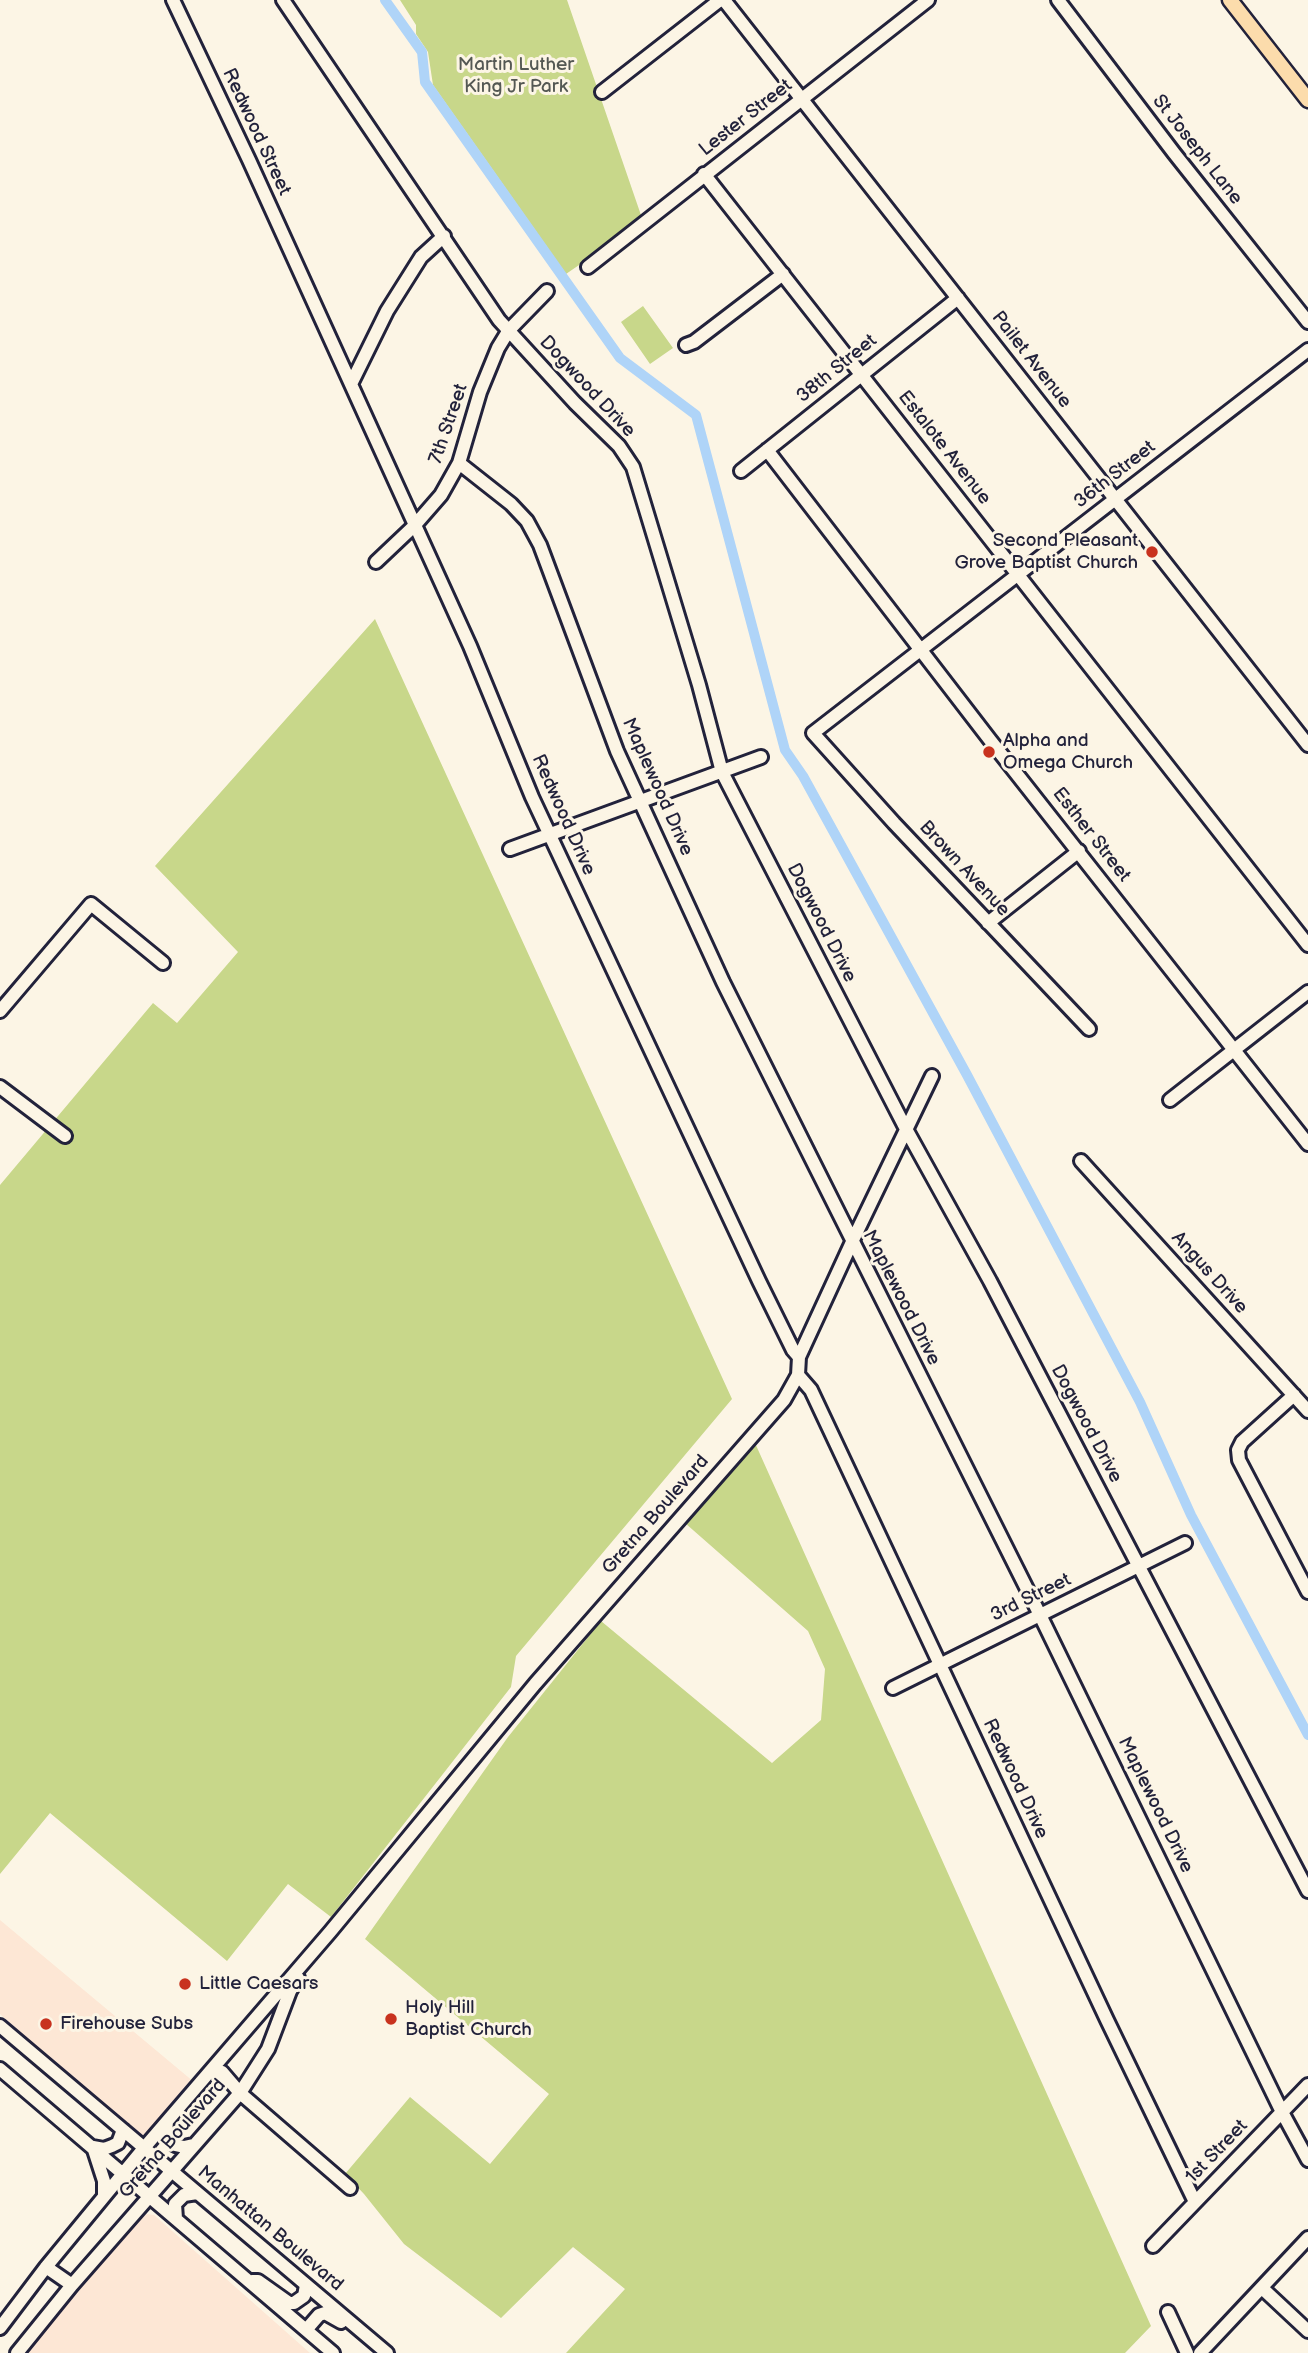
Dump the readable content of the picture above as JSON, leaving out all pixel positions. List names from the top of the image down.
{
  "streets": {
    "street": [
      "Lester Street",
      "Redwood Street",
      "St Joseph Lane",
      "Pailet Avenue",
      "38th Street",
      "Dogwood Drive",
      "7th Street",
      "Estalote Avenue",
      "36th Street",
      "Maplewood Drive",
      "Redwood Drive",
      "Esther Street",
      "Brown Avenue",
      "Angus Drive",
      "Gretna Boulevard",
      "3rd Street",
      "1st Street",
      "Manhattan Boulevard"
    ]
  },
  "crossings": [
    ["Lester Street", "Pailet Avenue"],
    ["Lester Street", "Estalote Avenue"],
    ["Redwood Street", "Redwood Drive"],
    ["Pailet Avenue", "38th Street"],
    ["Pailet Avenue", "36th Street"],
    ["38th Street", "Estalote Avenue"],
    ["38th Street", "Esther Street"],
    ["Dogwood Drive", "7th Street"],
    ["Dogwood Drive", "Gretna Boulevard"],
    ["Dogwood Drive", "3rd Street"],
    ["7th Street", "Maplewood Drive"],
    ["7th Street", "Redwood Drive"],
    ["Estalote Avenue", "36th Street"],
    ["36th Street", "Esther Street"],
    ["36th Street", "Brown Avenue"],
    ["Maplewood Drive", "Gretna Boulevard"],
    ["Maplewood Drive", "3rd Street"],
    ["Maplewood Drive", "1st Street"],
    ["Redwood Drive", "Gretna Boulevard"],
    ["Redwood Drive", "3rd Street"],
    ["Redwood Drive", "1st Street"],
    ["Gretna Boulevard", "Manhattan Boulevard"]
  ],
  "parks": ["Martin Luther King Jr Park"],
  "places": [
    "Second Pleasant Grove Baptist Church",
    "Alpha and Omega Church",
    "Little Caesars",
    "Holy Hill Baptist Church",
    "Firehouse Subs"
  ]
}
